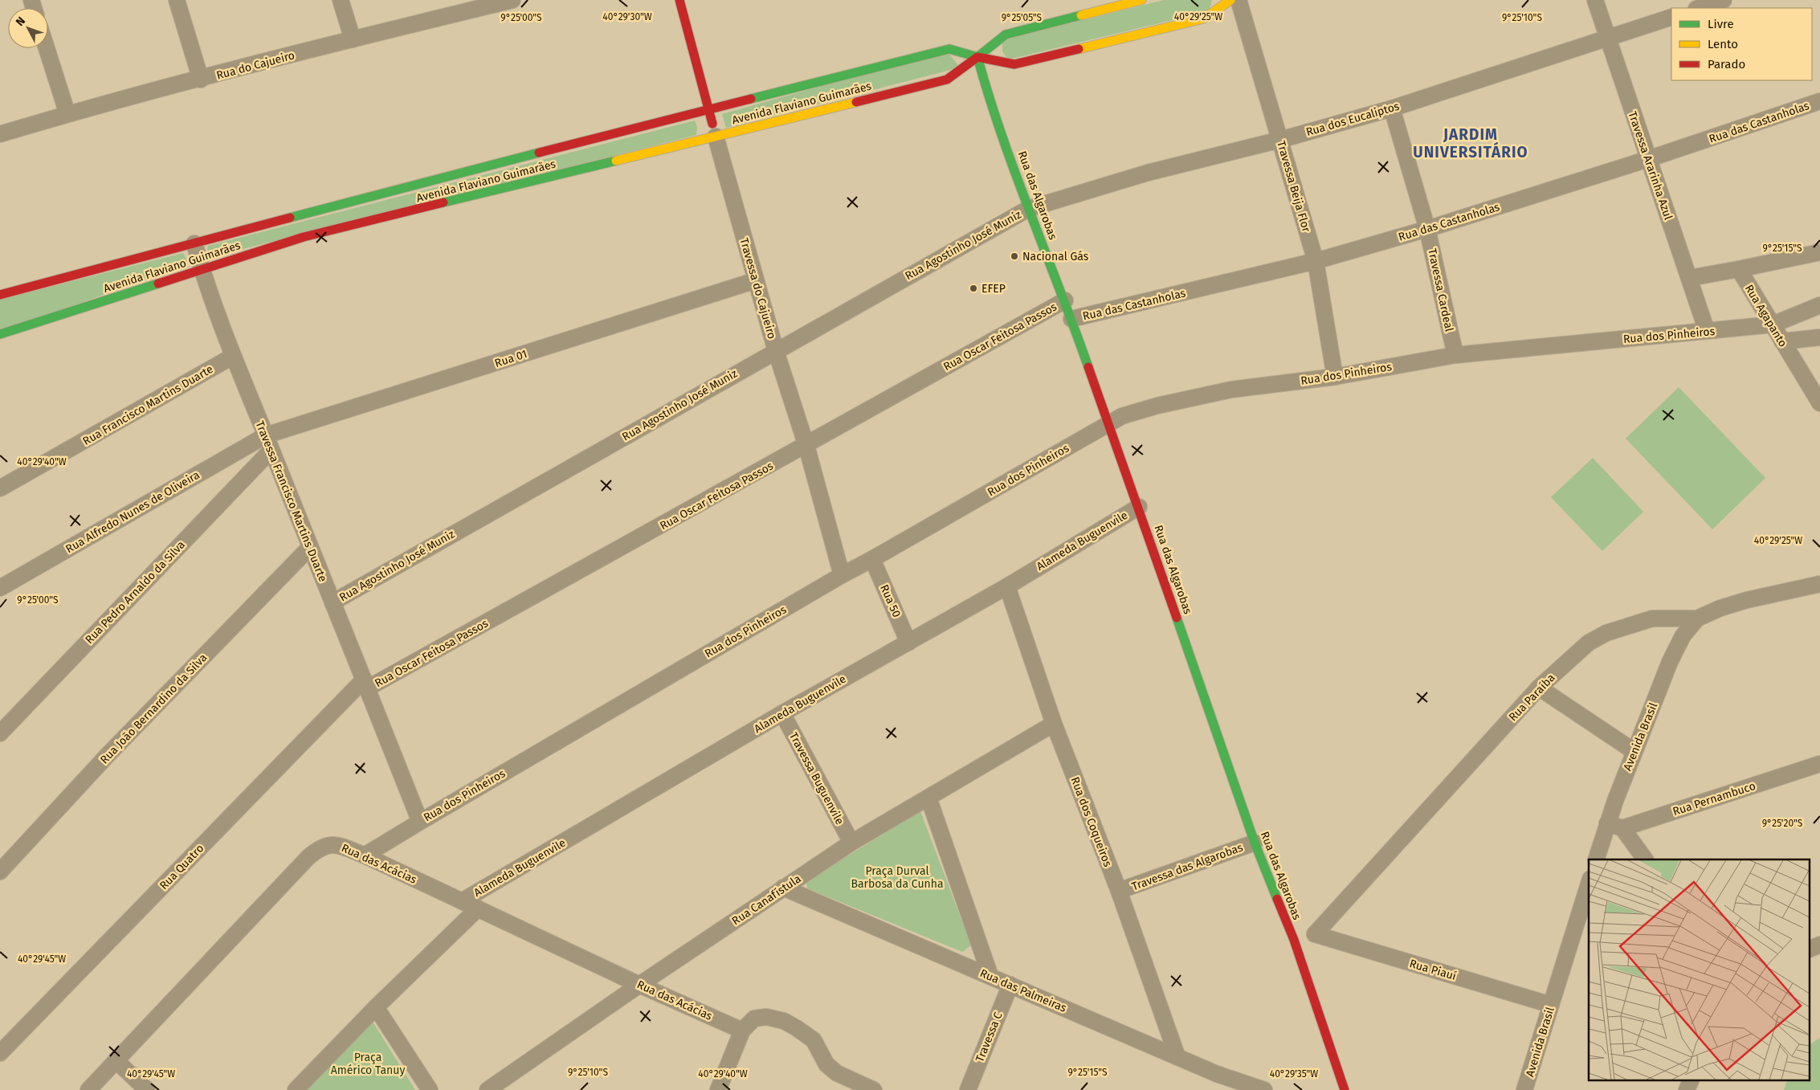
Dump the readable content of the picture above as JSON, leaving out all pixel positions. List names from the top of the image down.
{
  "streets": {
    "main road": ["Avenida Flaviano Guimarães", "Rua das Algarobas", "Travessa do Cajueiro"],
    "street": [
      "Rua do Cajueiro",
      "Rua dos Eucaliptos",
      "Rua das Castanholas",
      "Travessa Ararinha Azul",
      "Travessa Beija Flor",
      "Rua Agostinho José Muniz",
      "Travessa Cardeal",
      "Rua Agapanto",
      "Rua dos Pinheiros",
      "Rua Oscar Feitosa Passos",
      "Rua 01",
      "Rua Francisco Martins Duarte",
      "Travessa Francisco Martins Duarte",
      "Rua Alfredo Nunes de Oliveira",
      "Alameda Buguenvile",
      "Rua Pedro Arnaldo da Silva",
      "Rua 50",
      "Rua Paraíba",
      "Rua João Bernardino da Silva",
      "Avenida Brasil",
      "Travessa Buguenvile",
      "Rua Pernambuco",
      "Rua dos Coqueiros",
      "Rua das Acácias",
      "Rua Quatro",
      "Travessa das Algarobas",
      "Rua Canafístula",
      "Rua Piauí",
      "Rua das Palmeiras",
      "Travessa C"
    ]
  },
  "crossings": [
    ["Avenida Flaviano Guimarães", "Rua das Algarobas"],
    ["Avenida Flaviano Guimarães", "Travessa do Cajueiro"],
    ["Avenida Flaviano Guimarães", "Travessa Francisco Martins Duarte"],
    ["Rua dos Eucaliptos", "Travessa Ararinha Azul"],
    ["Rua dos Eucaliptos", "Travessa Beija Flor"],
    ["Rua dos Eucaliptos", "Rua das Algarobas"],
    ["Rua dos Eucaliptos", "Rua Agostinho José Muniz"],
    ["Rua dos Eucaliptos", "Travessa Cardeal"],
    ["Rua das Castanholas", "Travessa Ararinha Azul"],
    ["Rua das Castanholas", "Travessa Beija Flor"],
    ["Rua das Castanholas", "Rua das Algarobas"],
    ["Rua das Castanholas", "Travessa Cardeal"],
    ["Travessa Ararinha Azul", "Rua dos Pinheiros"],
    ["Travessa Beija Flor", "Rua dos Pinheiros"],
    ["Rua das Algarobas", "Rua Agostinho José Muniz"],
    ["Rua das Algarobas", "Rua dos Pinheiros"],
    ["Rua das Algarobas", "Rua Oscar Feitosa Passos"],
    ["Rua das Algarobas", "Alameda Buguenvile"],
    ["Rua das Algarobas", "Travessa das Algarobas"],
    ["Rua Agostinho José Muniz", "Travessa do Cajueiro"],
    ["Rua Agostinho José Muniz", "Travessa Francisco Martins Duarte"],
    ["Travessa do Cajueiro", "Rua dos Pinheiros"],
    ["Travessa do Cajueiro", "Rua Oscar Feitosa Passos"],
    ["Travessa do Cajueiro", "Rua 01"],
    ["Travessa Cardeal", "Rua dos Pinheiros"],
    ["Rua Agapanto", "Rua dos Pinheiros"],
    ["Rua dos Pinheiros", "Travessa Francisco Martins Duarte"],
    ["Rua dos Pinheiros", "Rua 50"],
    ["Rua dos Pinheiros", "Rua das Acácias"],
    ["Rua Oscar Feitosa Passos", "Travessa Francisco Martins Duarte"],
    ["Rua Oscar Feitosa Passos", "Rua Quatro"],
    ["Rua 01", "Travessa Francisco Martins Duarte"],
    ["Rua 01", "Rua Alfredo Nunes de Oliveira"],
    ["Rua 01", "Rua Pedro Arnaldo da Silva"],
    ["Rua Francisco Martins Duarte", "Travessa Francisco Martins Duarte"],
    ["Travessa Francisco Martins Duarte", "Rua Alfredo Nunes de Oliveira"],
    ["Travessa Francisco Martins Duarte", "Rua Pedro Arnaldo da Silva"],
    ["Travessa Francisco Martins Duarte", "Rua João Bernardino da Silva"],
    ["Travessa Francisco Martins Duarte", "Rua Quatro"],
    ["Rua Alfredo Nunes de Oliveira", "Rua Pedro Arnaldo da Silva"],
    ["Alameda Buguenvile", "Rua 50"],
    ["Alameda Buguenvile", "Travessa Buguenvile"],
    ["Alameda Buguenvile", "Rua dos Coqueiros"],
    ["Alameda Buguenvile", "Rua das Acácias"],
    ["Rua Paraíba", "Avenida Brasil"],
    ["Rua Paraíba", "Rua Piauí"],
    ["Avenida Brasil", "Rua Pernambuco"],
    ["Avenida Brasil", "Rua Piauí"],
    ["Travessa Buguenvile", "Rua Canafístula"],
    ["Rua dos Coqueiros", "Travessa das Algarobas"],
    ["Rua dos Coqueiros", "Rua Canafístula"],
    ["Rua dos Coqueiros", "Rua das Palmeiras"],
    ["Rua das Acácias", "Rua Canafístula"],
    ["Rua Canafístula", "Rua das Palmeiras"],
    ["Rua das Palmeiras", "Travessa C"]
  ],
  "districts": ["JARDIM UNIVERSITÁRIO"],
  "parks": ["Praça Durval Barbosa da Cunha", "Praça Américo Tanuy"],
  "places": ["Nacional Gás", "EFEP"],
  "legend": ["Livre", "Lento", "Parado"],
  "north": "top left",
  "coordinates": [
    "40°29'25\"W",
    "40°29'30\"W",
    "9°25'00\"S",
    "9°25'05\"S",
    "9°25'10\"S",
    "9°25'15\"S",
    "40°29'40\"W",
    "9°25'20\"S",
    "40°29'45\"W",
    "40°29'35\"W"
  ]
}
